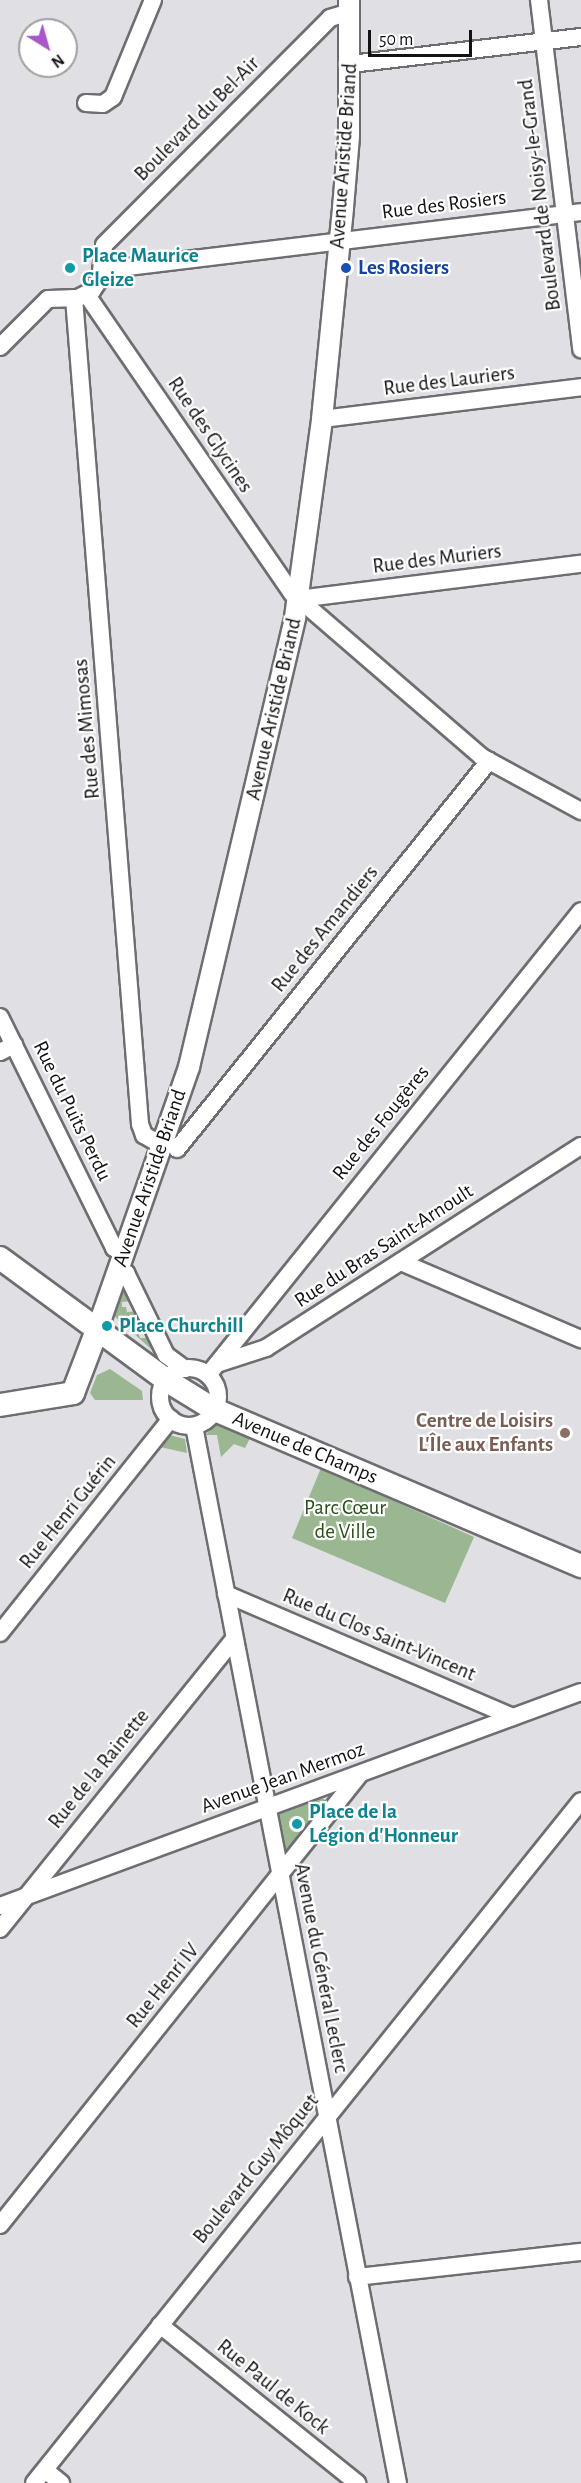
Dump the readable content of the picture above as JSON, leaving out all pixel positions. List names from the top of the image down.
{
  "streets": {
    "main road": ["Avenue Aristide Briand", "Avenue de Champs"],
    "street": [
      "Boulevard du Bel-Air",
      "Boulevard de Noisy-le-Grand",
      "Rue des Rosiers",
      "Rue des Lauriers",
      "Rue des Glycines",
      "Rue des Muriers",
      "Rue des Mimosas",
      "Rue des Amandiers",
      "Rue du Puits Perdu",
      "Rue des Fougères",
      "Rue du Bras Saint-Arnoult",
      "Rue Henri Guérin",
      "Rue du Clos Saint-Vincent",
      "Rue de la Rainette",
      "Avenue Jean Mermoz",
      "Avenue du Général Leclerc",
      "Rue Henri IV",
      "Boulevard Guy Môquet",
      "Rue Paul de Kock"
    ]
  },
  "crossings": [
    ["Boulevard du Bel-Air", "Avenue Aristide Briand"],
    ["Boulevard du Bel-Air", "Rue des Rosiers"],
    ["Avenue Aristide Briand", "Rue des Rosiers"],
    ["Avenue Aristide Briand", "Rue des Lauriers"],
    ["Avenue Aristide Briand", "Rue des Glycines"],
    ["Avenue Aristide Briand", "Rue des Muriers"],
    ["Avenue Aristide Briand", "Rue des Mimosas"],
    ["Avenue Aristide Briand", "Rue des Amandiers"],
    ["Avenue Aristide Briand", "Rue du Puits Perdu"],
    ["Avenue Aristide Briand", "Avenue de Champs"],
    ["Boulevard de Noisy-le-Grand", "Rue des Rosiers"],
    ["Rue des Glycines", "Rue des Muriers"],
    ["Rue des Glycines", "Rue des Mimosas"],
    ["Rue des Glycines", "Rue des Amandiers"],
    ["Rue des Mimosas", "Rue des Amandiers"],
    ["Rue du Puits Perdu", "Avenue de Champs"],
    ["Rue des Fougères", "Rue du Bras Saint-Arnoult"],
    ["Rue du Clos Saint-Vincent", "Avenue Jean Mermoz"],
    ["Rue du Clos Saint-Vincent", "Avenue du Général Leclerc"],
    ["Rue de la Rainette", "Avenue Jean Mermoz"],
    ["Rue de la Rainette", "Avenue du Général Leclerc"],
    ["Avenue Jean Mermoz", "Avenue du Général Leclerc"],
    ["Avenue Jean Mermoz", "Rue Henri IV"],
    ["Avenue du Général Leclerc", "Rue Henri IV"],
    ["Avenue du Général Leclerc", "Boulevard Guy Môquet"],
    ["Boulevard Guy Môquet", "Rue Paul de Kock"]
  ],
  "parks": ["Parc Cœur de Ville"],
  "places": [
    "Place Maurice Gleize",
    "Les Rosiers",
    "Place Churchill",
    "Centre de Loisirs L'Île aux Enfants",
    "Place de la Légion d'Honneur"
  ],
  "scale_bar": "50 m",
  "north": "bottom right"
}
